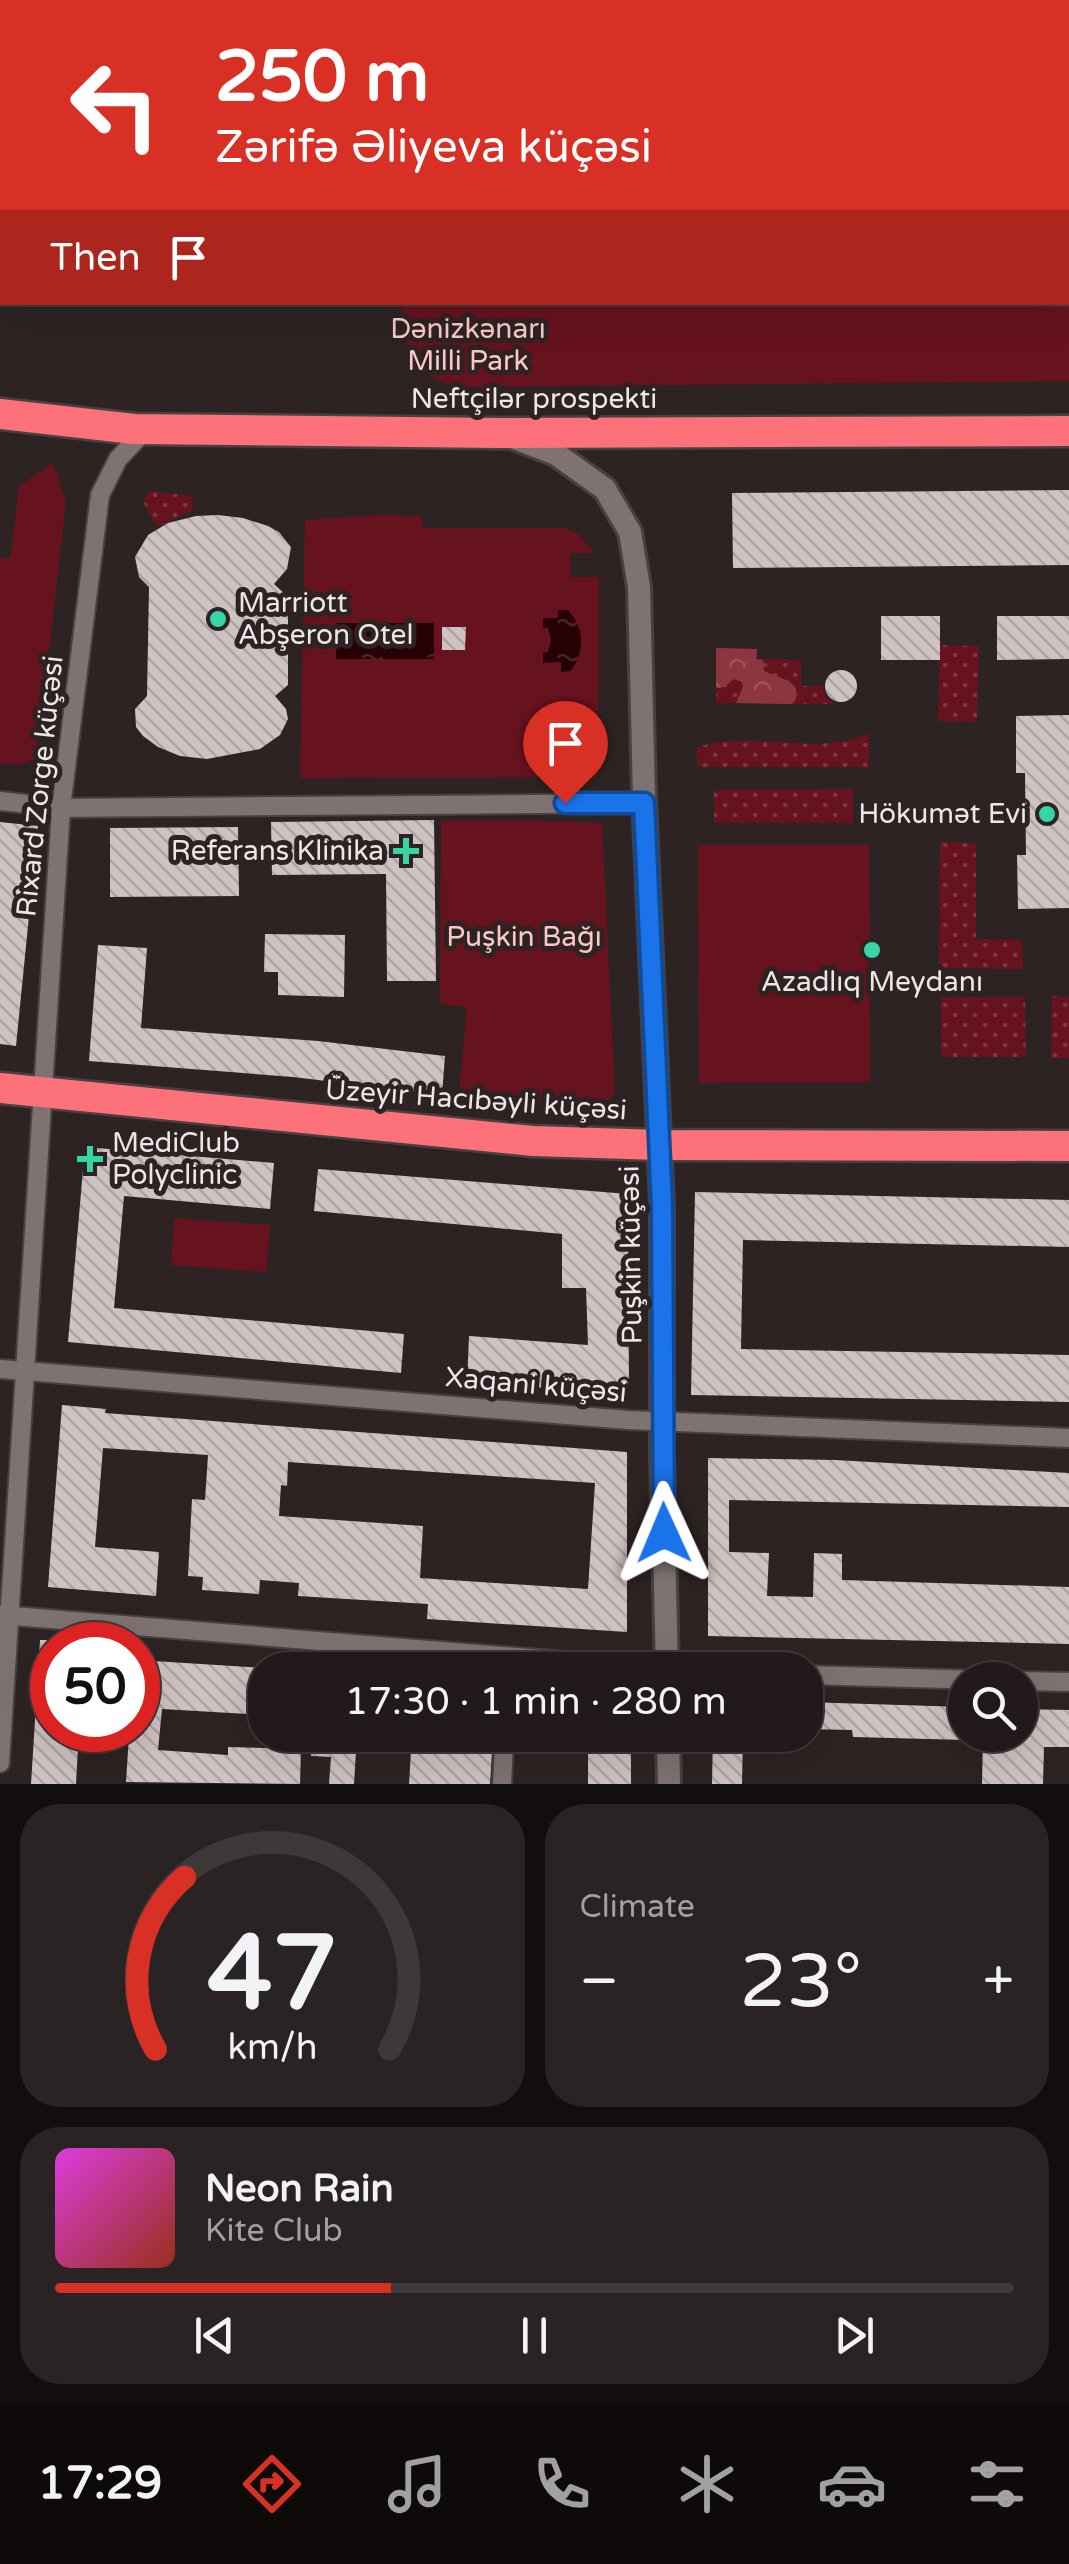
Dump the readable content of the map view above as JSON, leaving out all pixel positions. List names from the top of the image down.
{
  "streets": {
    "highway": ["Neftçilər prospekti", "Üzeyir Hacıbəyli küçəsi"],
    "main road": ["Puşkin küçəsi"],
    "street": ["Rixard Zorge küçəsi", "Xaqani küçəsi"]
  },
  "crossings": [
    ["Neftçilər prospekti", "Rixard Zorge küçəsi"],
    ["Neftçilər prospekti", "Puşkin küçəsi"],
    ["Rixard Zorge küçəsi", "Üzeyir Hacıbəyli küçəsi"],
    ["Rixard Zorge küçəsi", "Xaqani küçəsi"],
    ["Üzeyir Hacıbəyli küçəsi", "Puşkin küçəsi"],
    ["Puşkin küçəsi", "Xaqani küçəsi"]
  ],
  "parks": ["Dənizkənarı Milli Park", "Puşkin Bağı"],
  "places": {
    "other": ["Marriott Abşeron Otel", "Hökumət Evi", "Azadlıq Meydanı"],
    "health": ["Referans Klinika", "MediClub Polyclinic"]
  },
  "page": {
    "turn": ["250 m", "Zərifə Əliyeva küçəsi"],
    "then": "Then",
    "limit": "50",
    "trip": "17:30 · 1 min · 280 m",
    "tile": "Climate",
    "heat": ["−", "23°", "+"],
    "song": ["Neon Rain", "Kite Club"],
    "tabs": "17:29",
    "gauge": ["47", "km/h"]
  }
}
